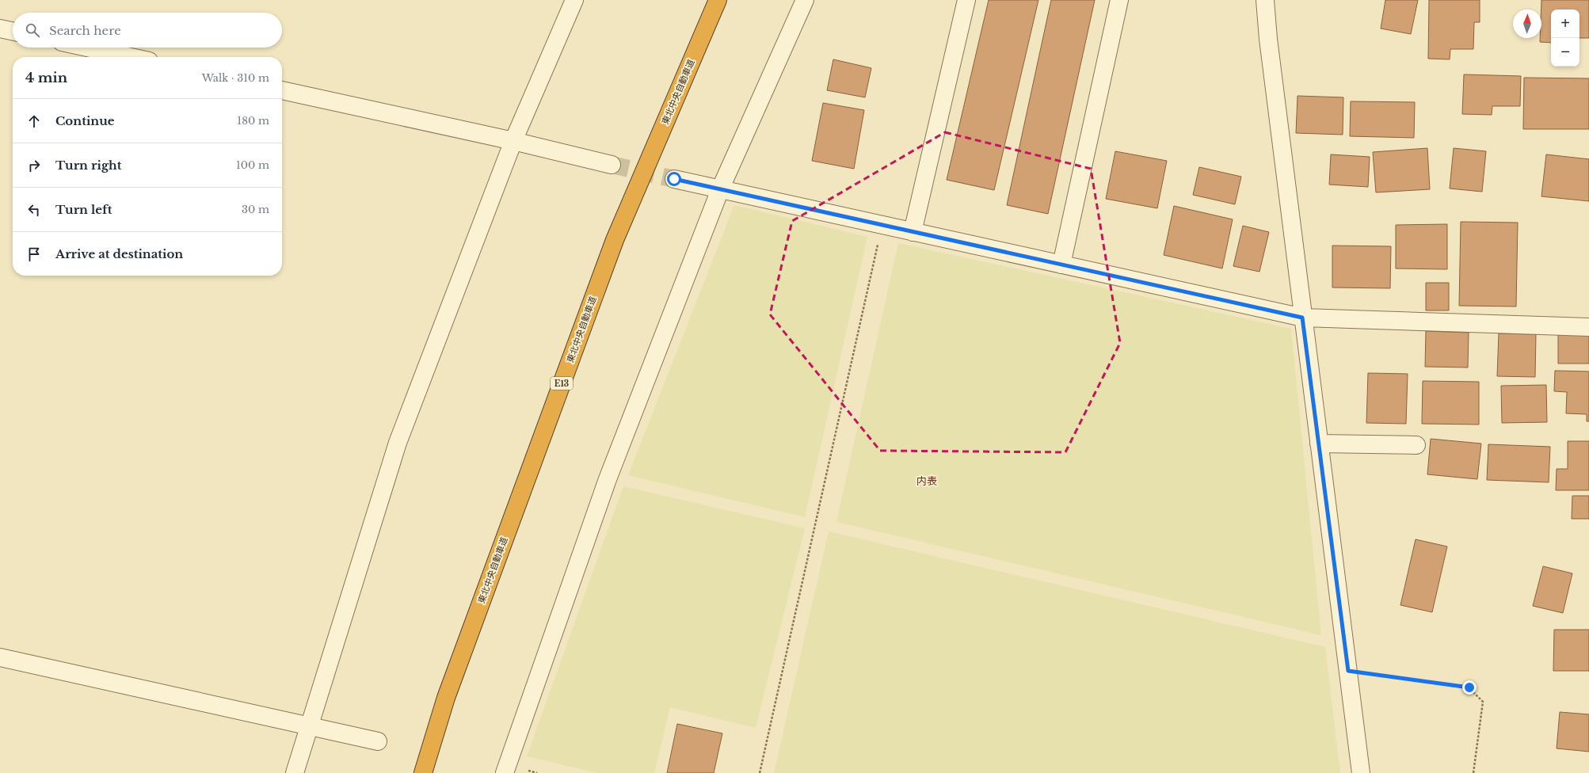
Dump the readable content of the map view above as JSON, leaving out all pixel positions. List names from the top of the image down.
{
  "streets": {
    "highway": ["東北中央自動車道", "E13"]
  },
  "districts": ["内表"],
  "north": "top",
  "page": {
    "map_buttons": ["+", "−"],
    "search": "Search here",
    "heading": ["4 min", "Walk · 310 m"],
    "list": [
      ["Continue", "180 m"],
      ["Turn right", "100 m"],
      ["Turn left", "30 m"],
      "Arrive at destination"
    ]
  }
}
